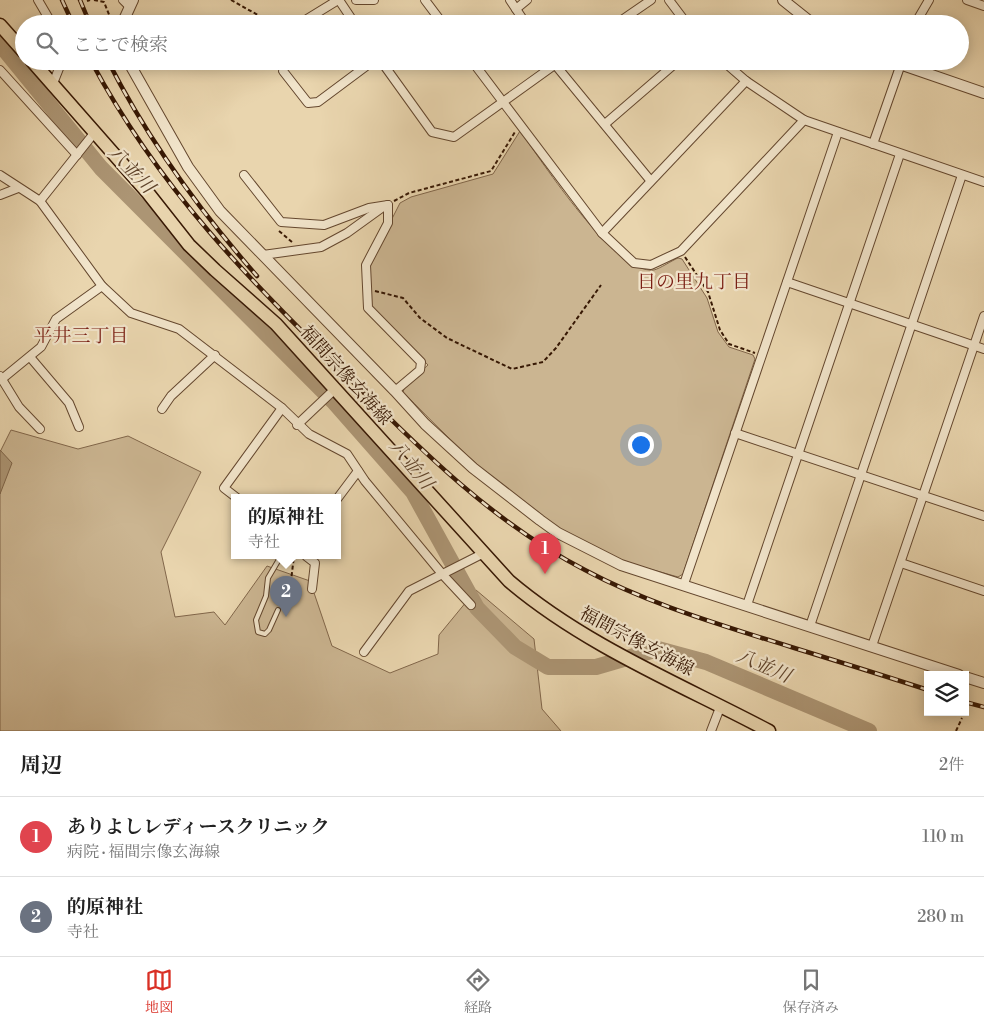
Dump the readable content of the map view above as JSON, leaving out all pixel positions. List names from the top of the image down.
{
  "streets": {
    "main road": ["福間宗像玄海線"]
  },
  "districts": ["日の里九丁目", "平井三丁目"],
  "water": ["八並川"],
  "page": {
    "search": "ここで検索",
    "popup": ["的原神社", "寺社"],
    "pins": ["1", "2"],
    "heading": ["周辺", "2件"],
    "list": [
      {
        "mark": "1",
        "name": "ありよしレディースクリニック",
        "note": "病院 · 福間宗像玄海線",
        "value": "110 m"
      },
      {
        "mark": "2",
        "name": "的原神社",
        "note": "寺社",
        "value": "280 m"
      }
    ],
    "nav": ["地図", "経路", "保存済み"]
  }
}
